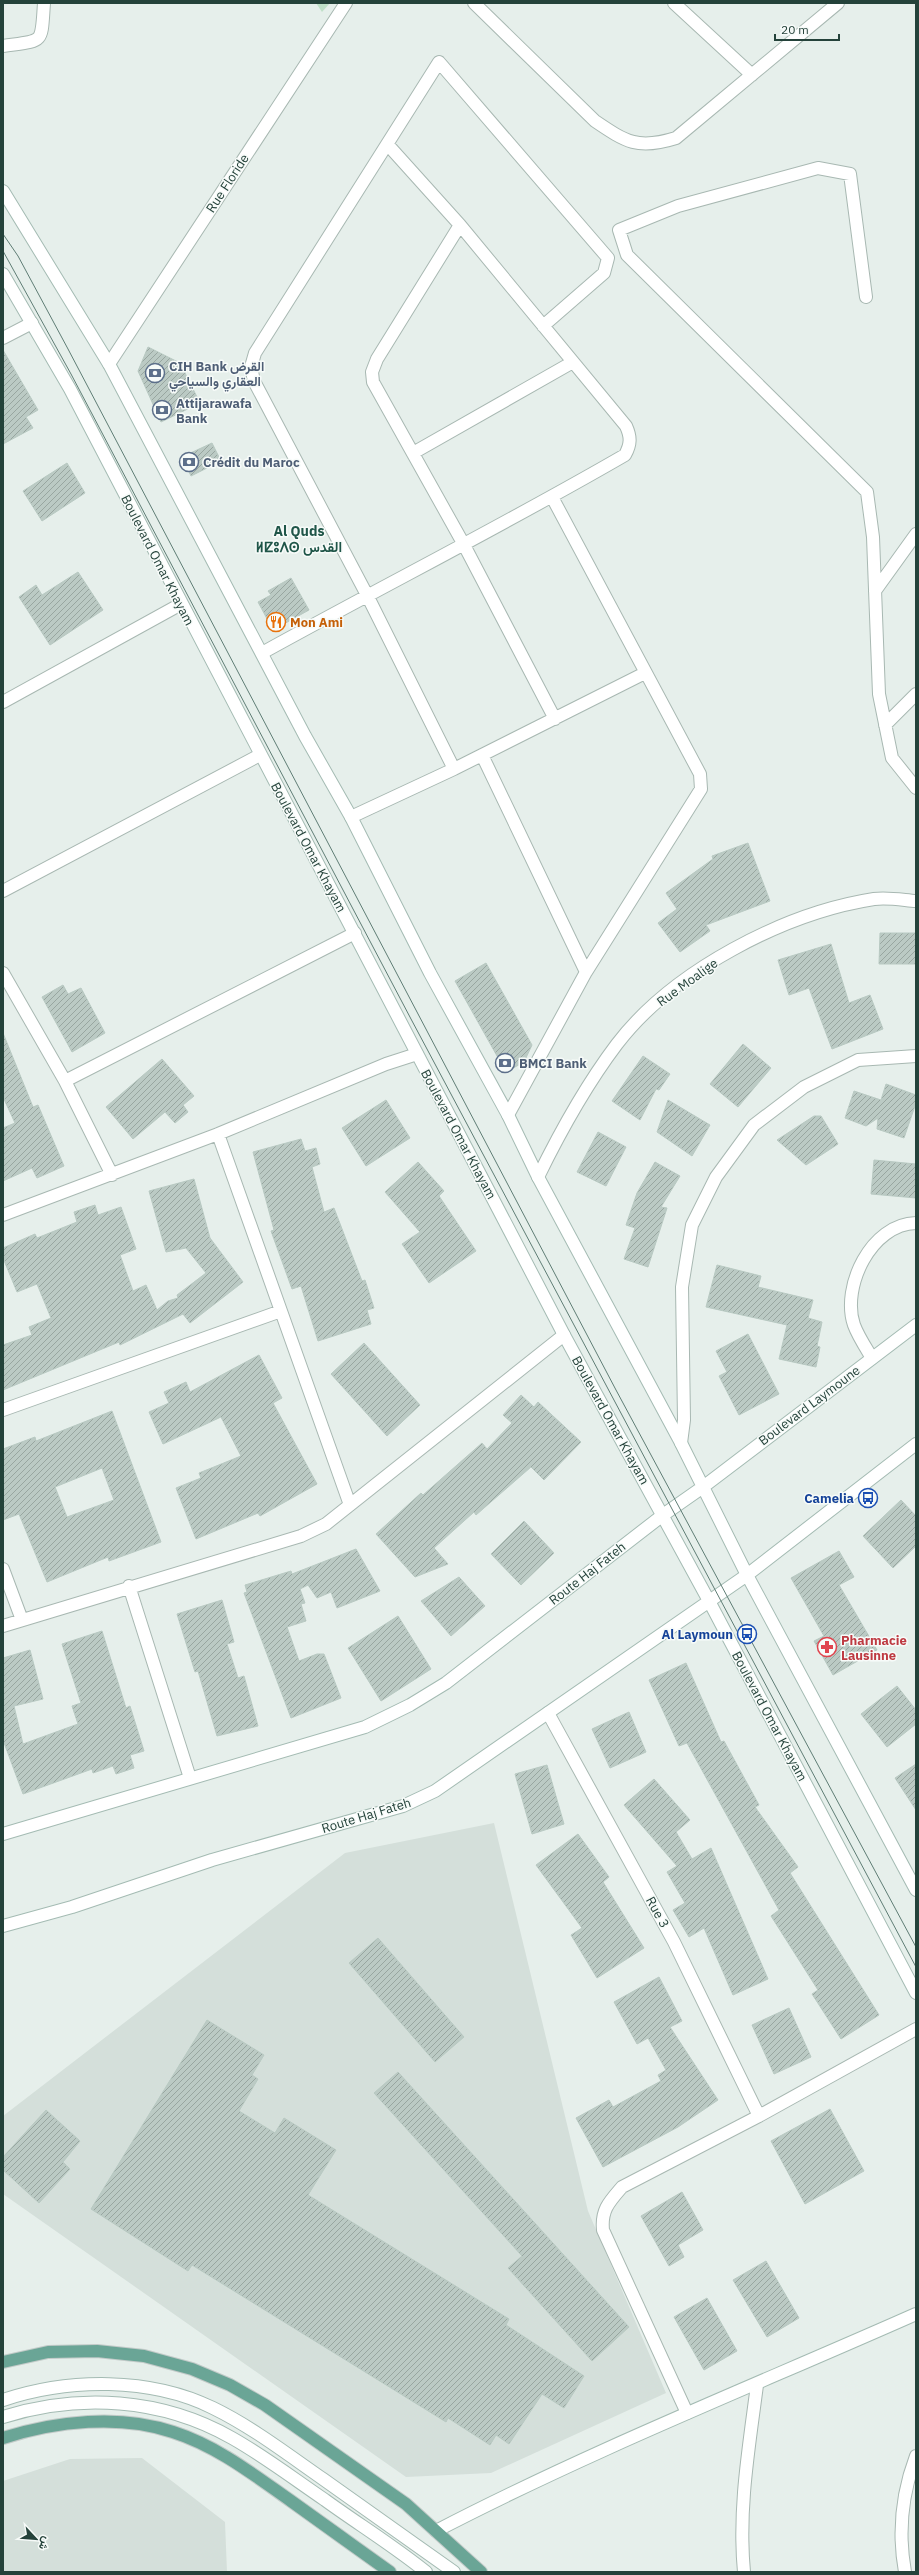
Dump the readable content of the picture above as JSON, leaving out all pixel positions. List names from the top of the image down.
{
  "streets": {
    "street": [
      "Rue Floride",
      "Boulevard Omar Khayam",
      "Rue Moalige",
      "Boulevard Laymoune",
      "Route Haj Fateh",
      "Rue 3"
    ]
  },
  "crossings": [
    ["Boulevard Omar Khayam", "Route Haj Fateh"],
    ["Boulevard Laymoune", "Route Haj Fateh"],
    ["Route Haj Fateh", "Rue 3"]
  ],
  "districts": ["Al Quds ⵍⵇⵓⴷⵙ القدس"],
  "places": {
    "bank": [
      "CIH Bank القرض العقاري والسياحي",
      "Attijarawafa Bank",
      "Crédit du Maroc",
      "BMCI Bank"
    ],
    "restaurant": ["Mon Ami"],
    "bus stop": ["Camelia", "Al Laymoun"],
    "pharmacy": ["Pharmacie Lausinne"]
  },
  "scale_bar": "20 m",
  "north": "bottom right"
}
